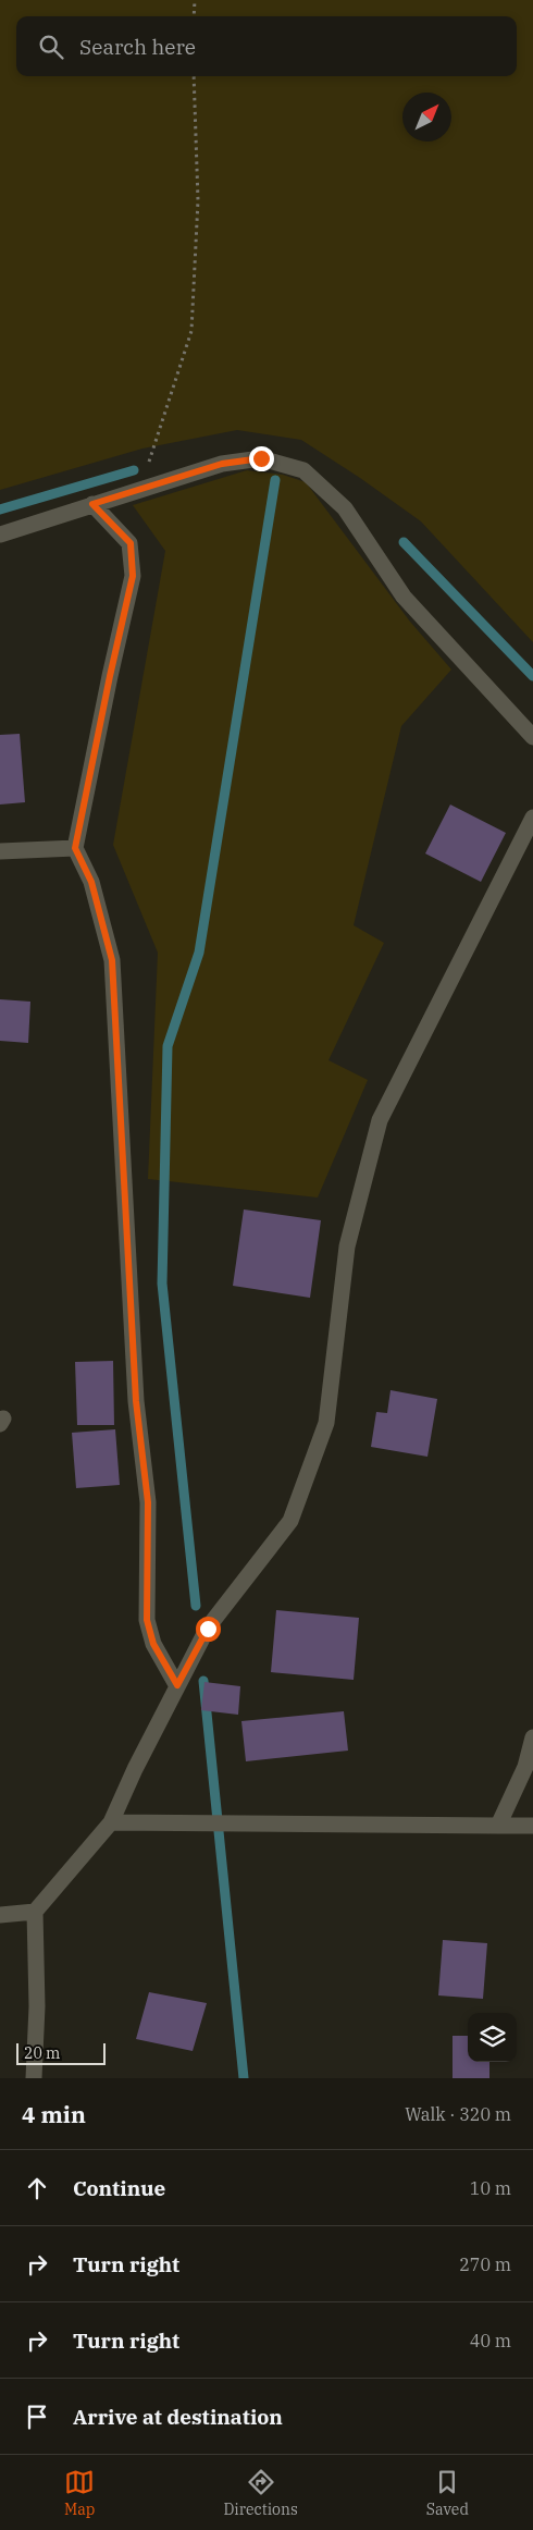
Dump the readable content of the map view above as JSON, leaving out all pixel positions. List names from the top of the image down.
{
  "scale_bar": "20 m",
  "north": "top right",
  "page": {
    "search": "Search here",
    "scale": "20 m",
    "heading": ["4 min", "Walk · 320 m"],
    "list": [
      ["Continue", "10 m"],
      ["Turn right", "270 m"],
      ["Turn right", "40 m"],
      "Arrive at destination"
    ],
    "nav": ["Map", "Directions", "Saved"]
  }
}
